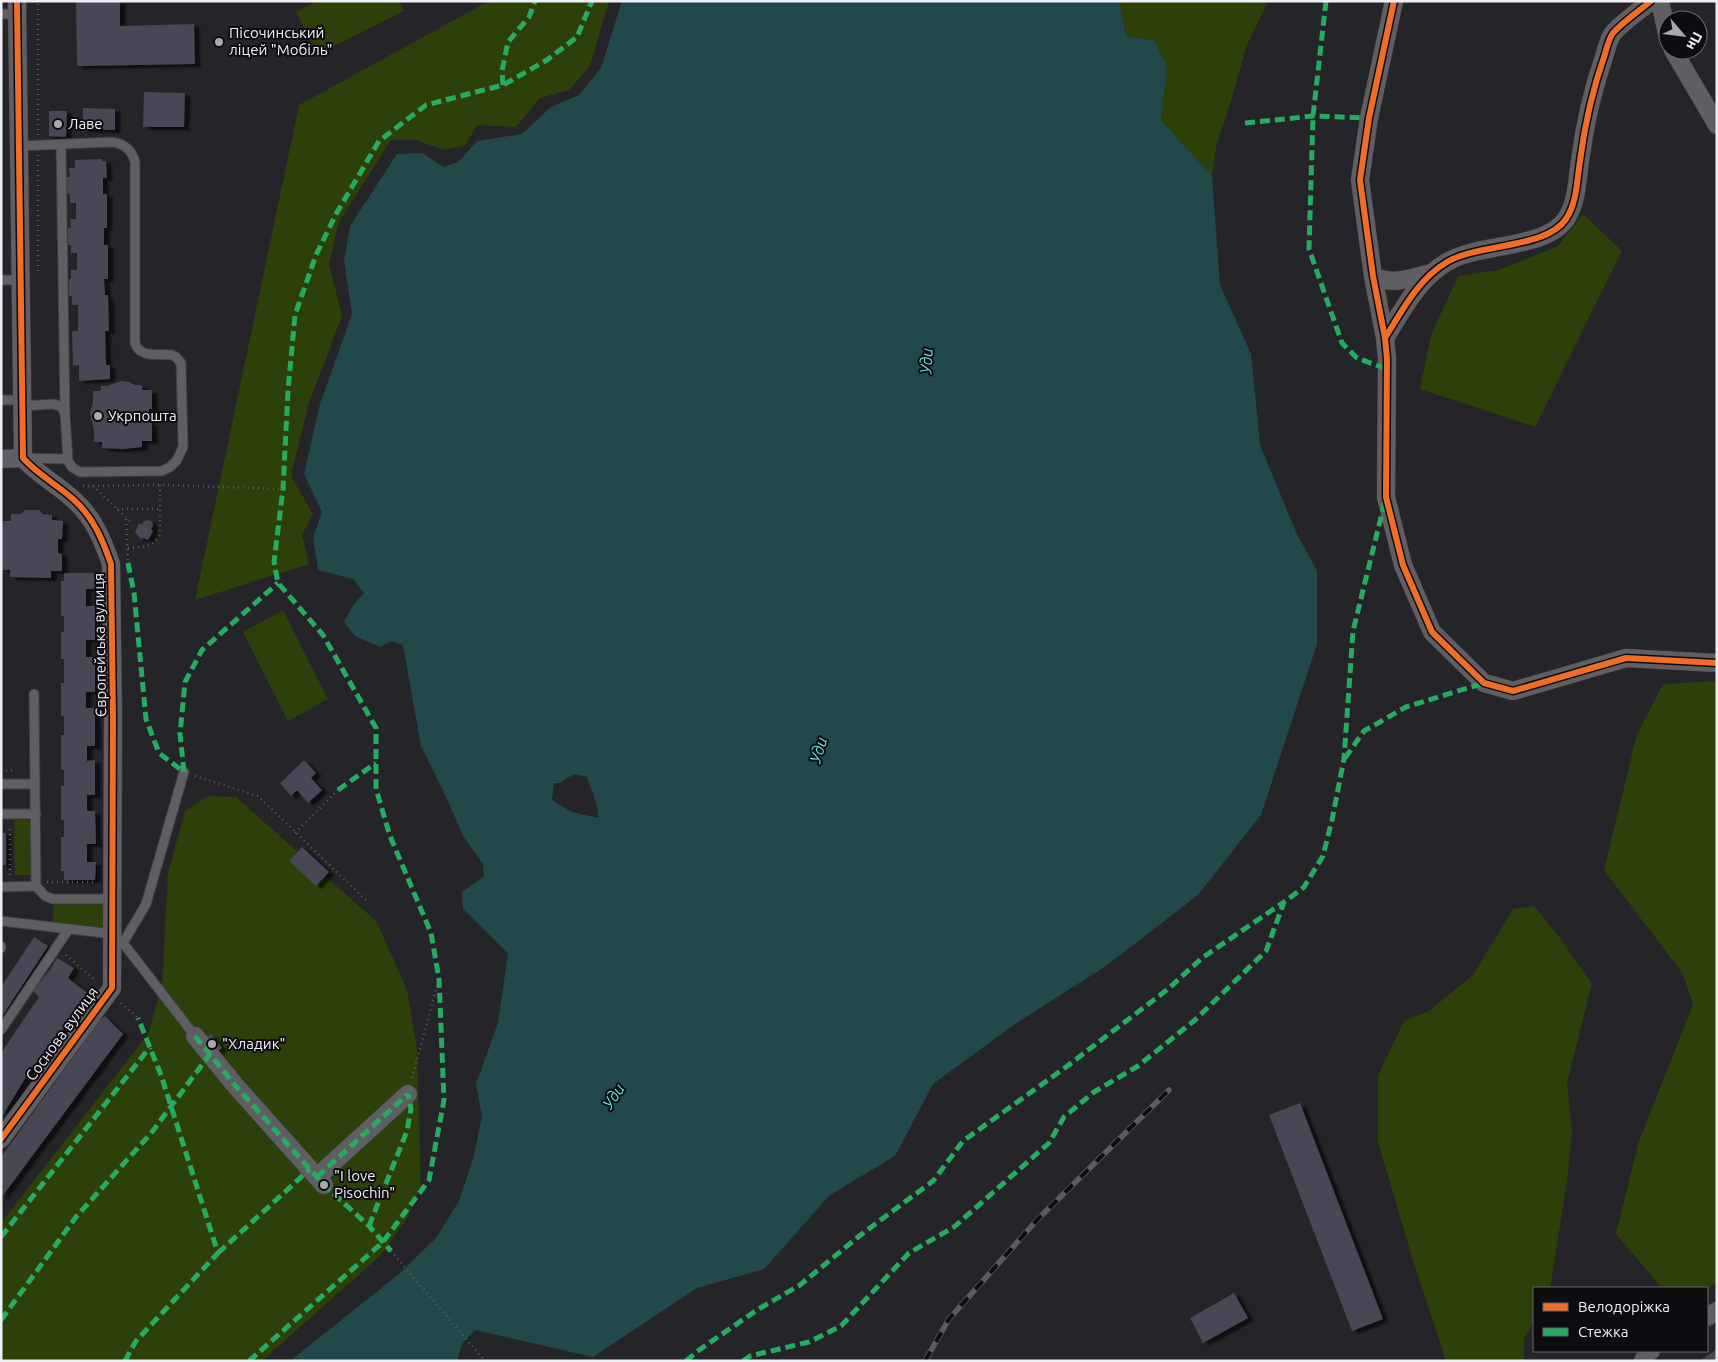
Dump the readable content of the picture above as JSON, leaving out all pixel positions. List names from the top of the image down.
{
  "streets": {
    "street": ["Європейська вулиця", "Соснова вулиця"]
  },
  "crossings": [
    ["Європейська вулиця", "Соснова вулиця"]
  ],
  "water": ["Уди"],
  "places": [
    "Пісочинський ліцей \"Мобіль\"",
    "Лаве",
    "Укрпошта",
    "\"Хладик\"",
    "\"I love Pisochin\""
  ],
  "legend": ["Велодоріжка", "Стежка"],
  "north": "bottom right"
}
